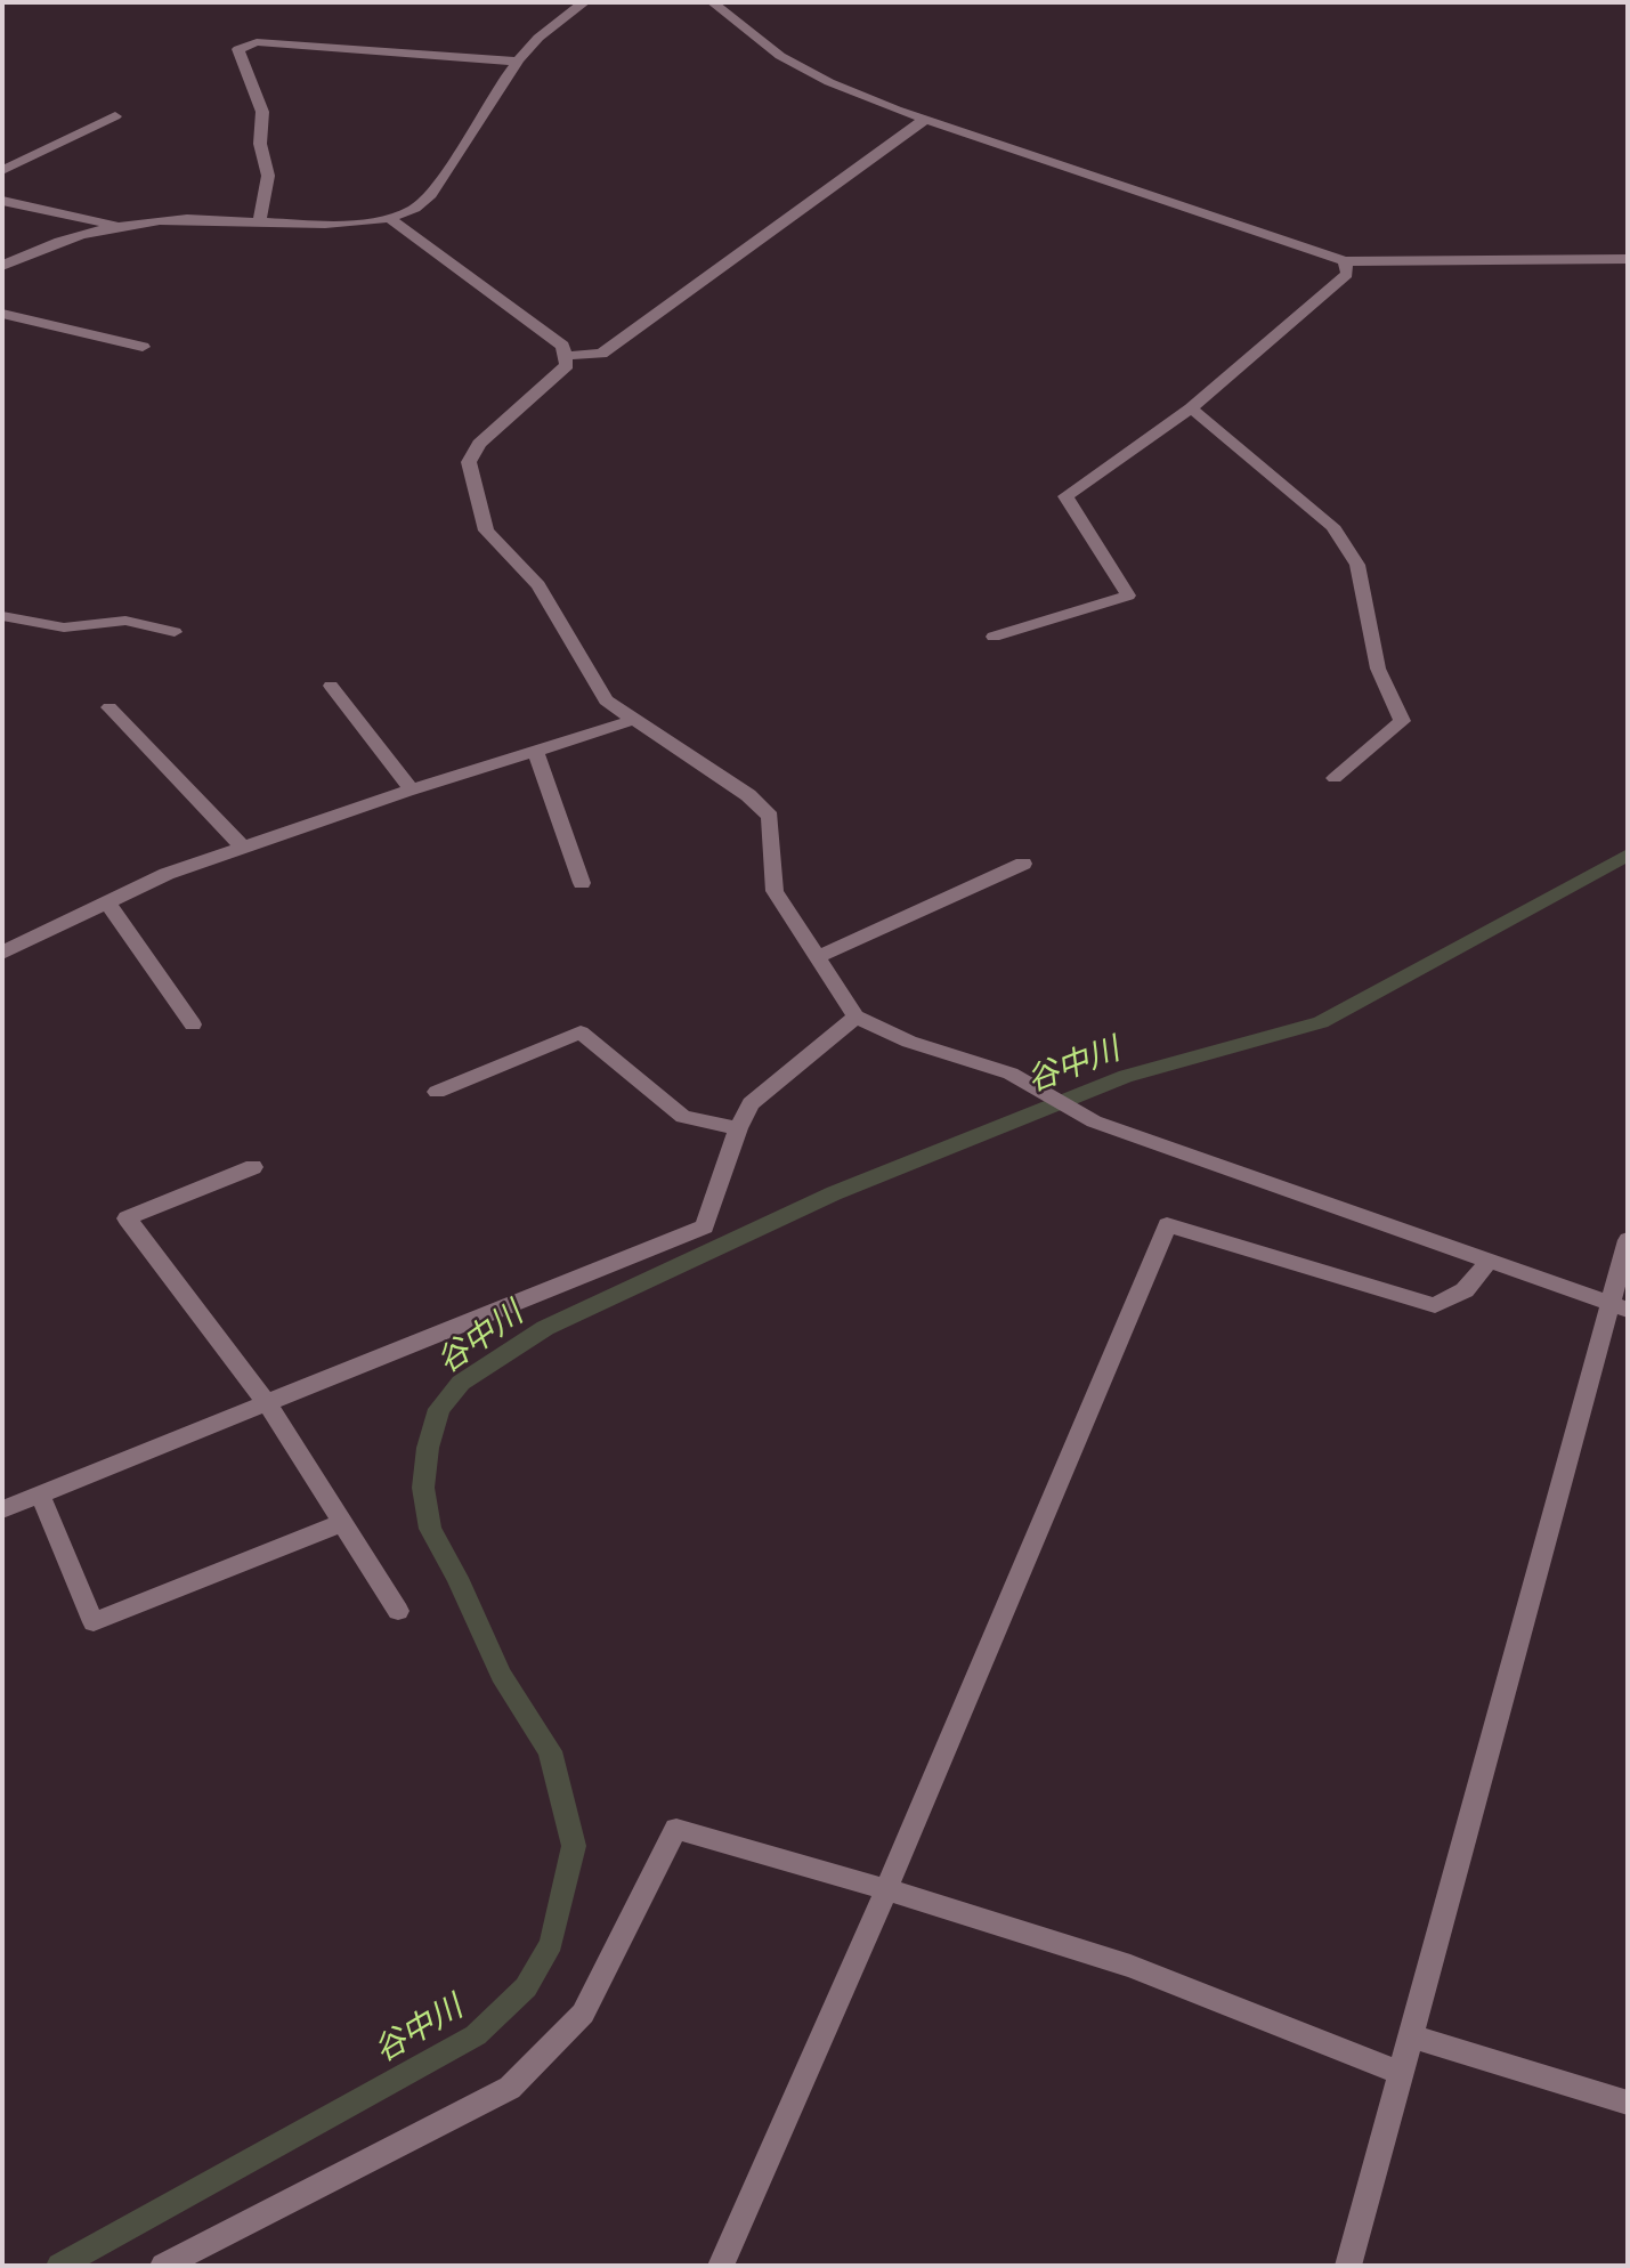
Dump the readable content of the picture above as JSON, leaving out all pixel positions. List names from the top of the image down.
{
  "water": ["谷中川"]
}
